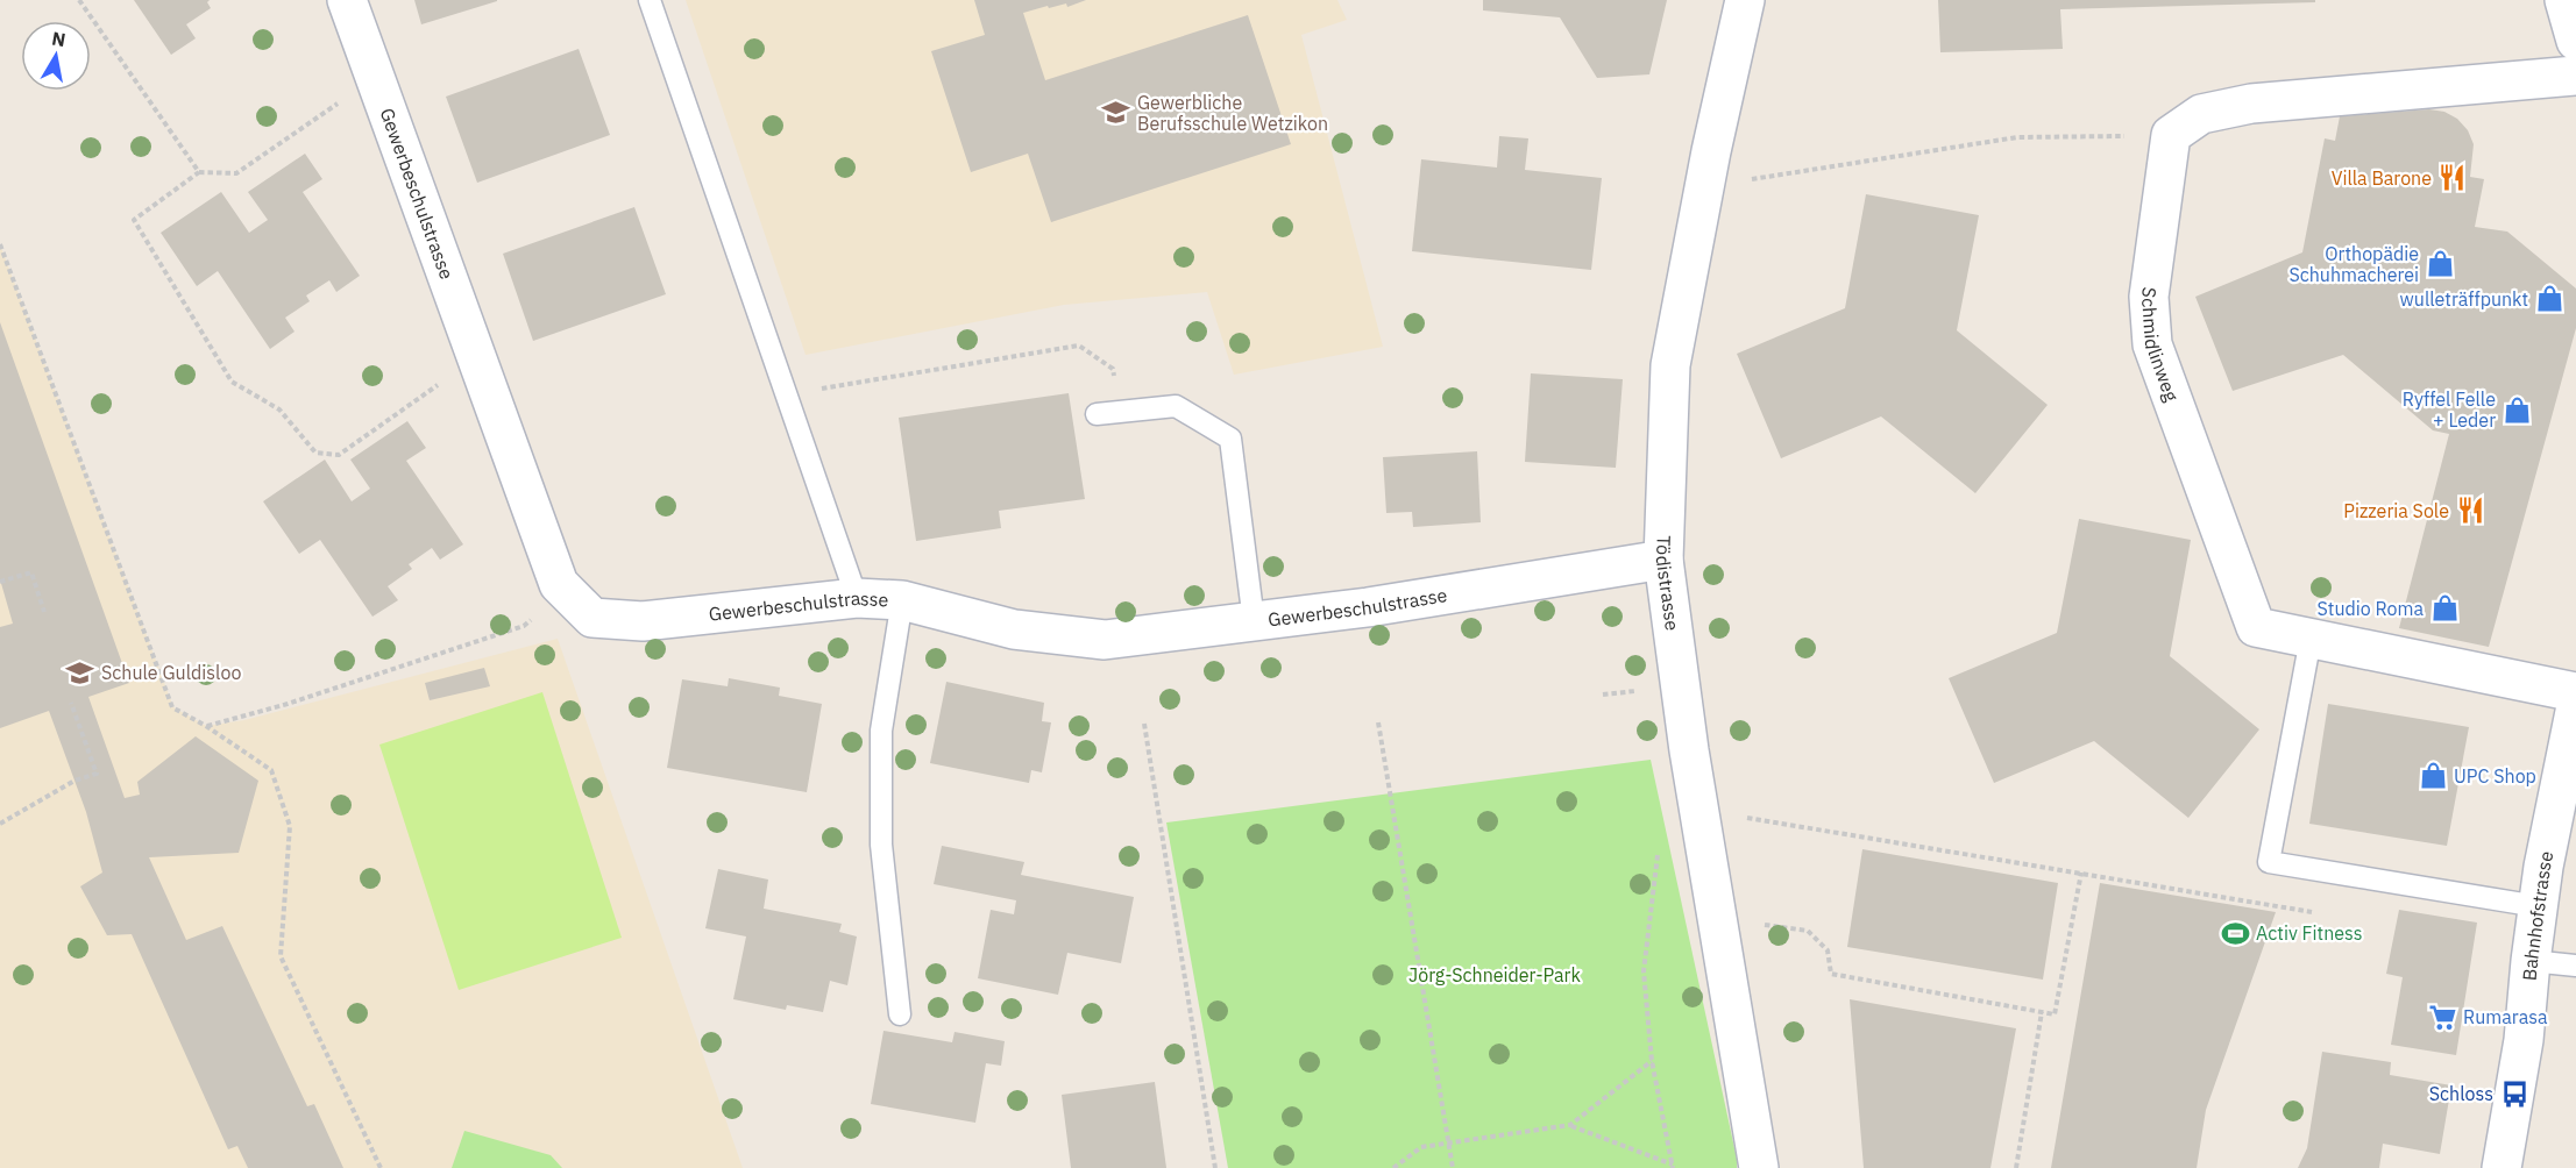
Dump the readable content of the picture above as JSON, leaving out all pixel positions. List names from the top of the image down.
{
  "streets": {
    "street": [
      "Gewerbeschulstrasse",
      "Schmidlinweg",
      "Tödistrasse",
      "Bahnhofstrasse"
    ]
  },
  "crossings": [
    ["Gewerbeschulstrasse", "Tödistrasse"]
  ],
  "parks": ["Jörg-Schneider-Park"],
  "places": {
    "school or university": ["Gewerbliche Berufsschule Wetzikon", "Schule Guldisloo"],
    "restaurant": ["Villa Barone", "Pizzeria Sole"],
    "shop": [
      "Orthopädie Schuhmacherei",
      "wulleträffpunkt",
      "Ryffel Felle + Leder",
      "Studio Roma",
      "UPC Shop"
    ],
    "sports": ["Activ Fitness"],
    "supermarket": ["Rumarasa"],
    "bus stop": ["Schloss"]
  },
  "north": "top"
}
